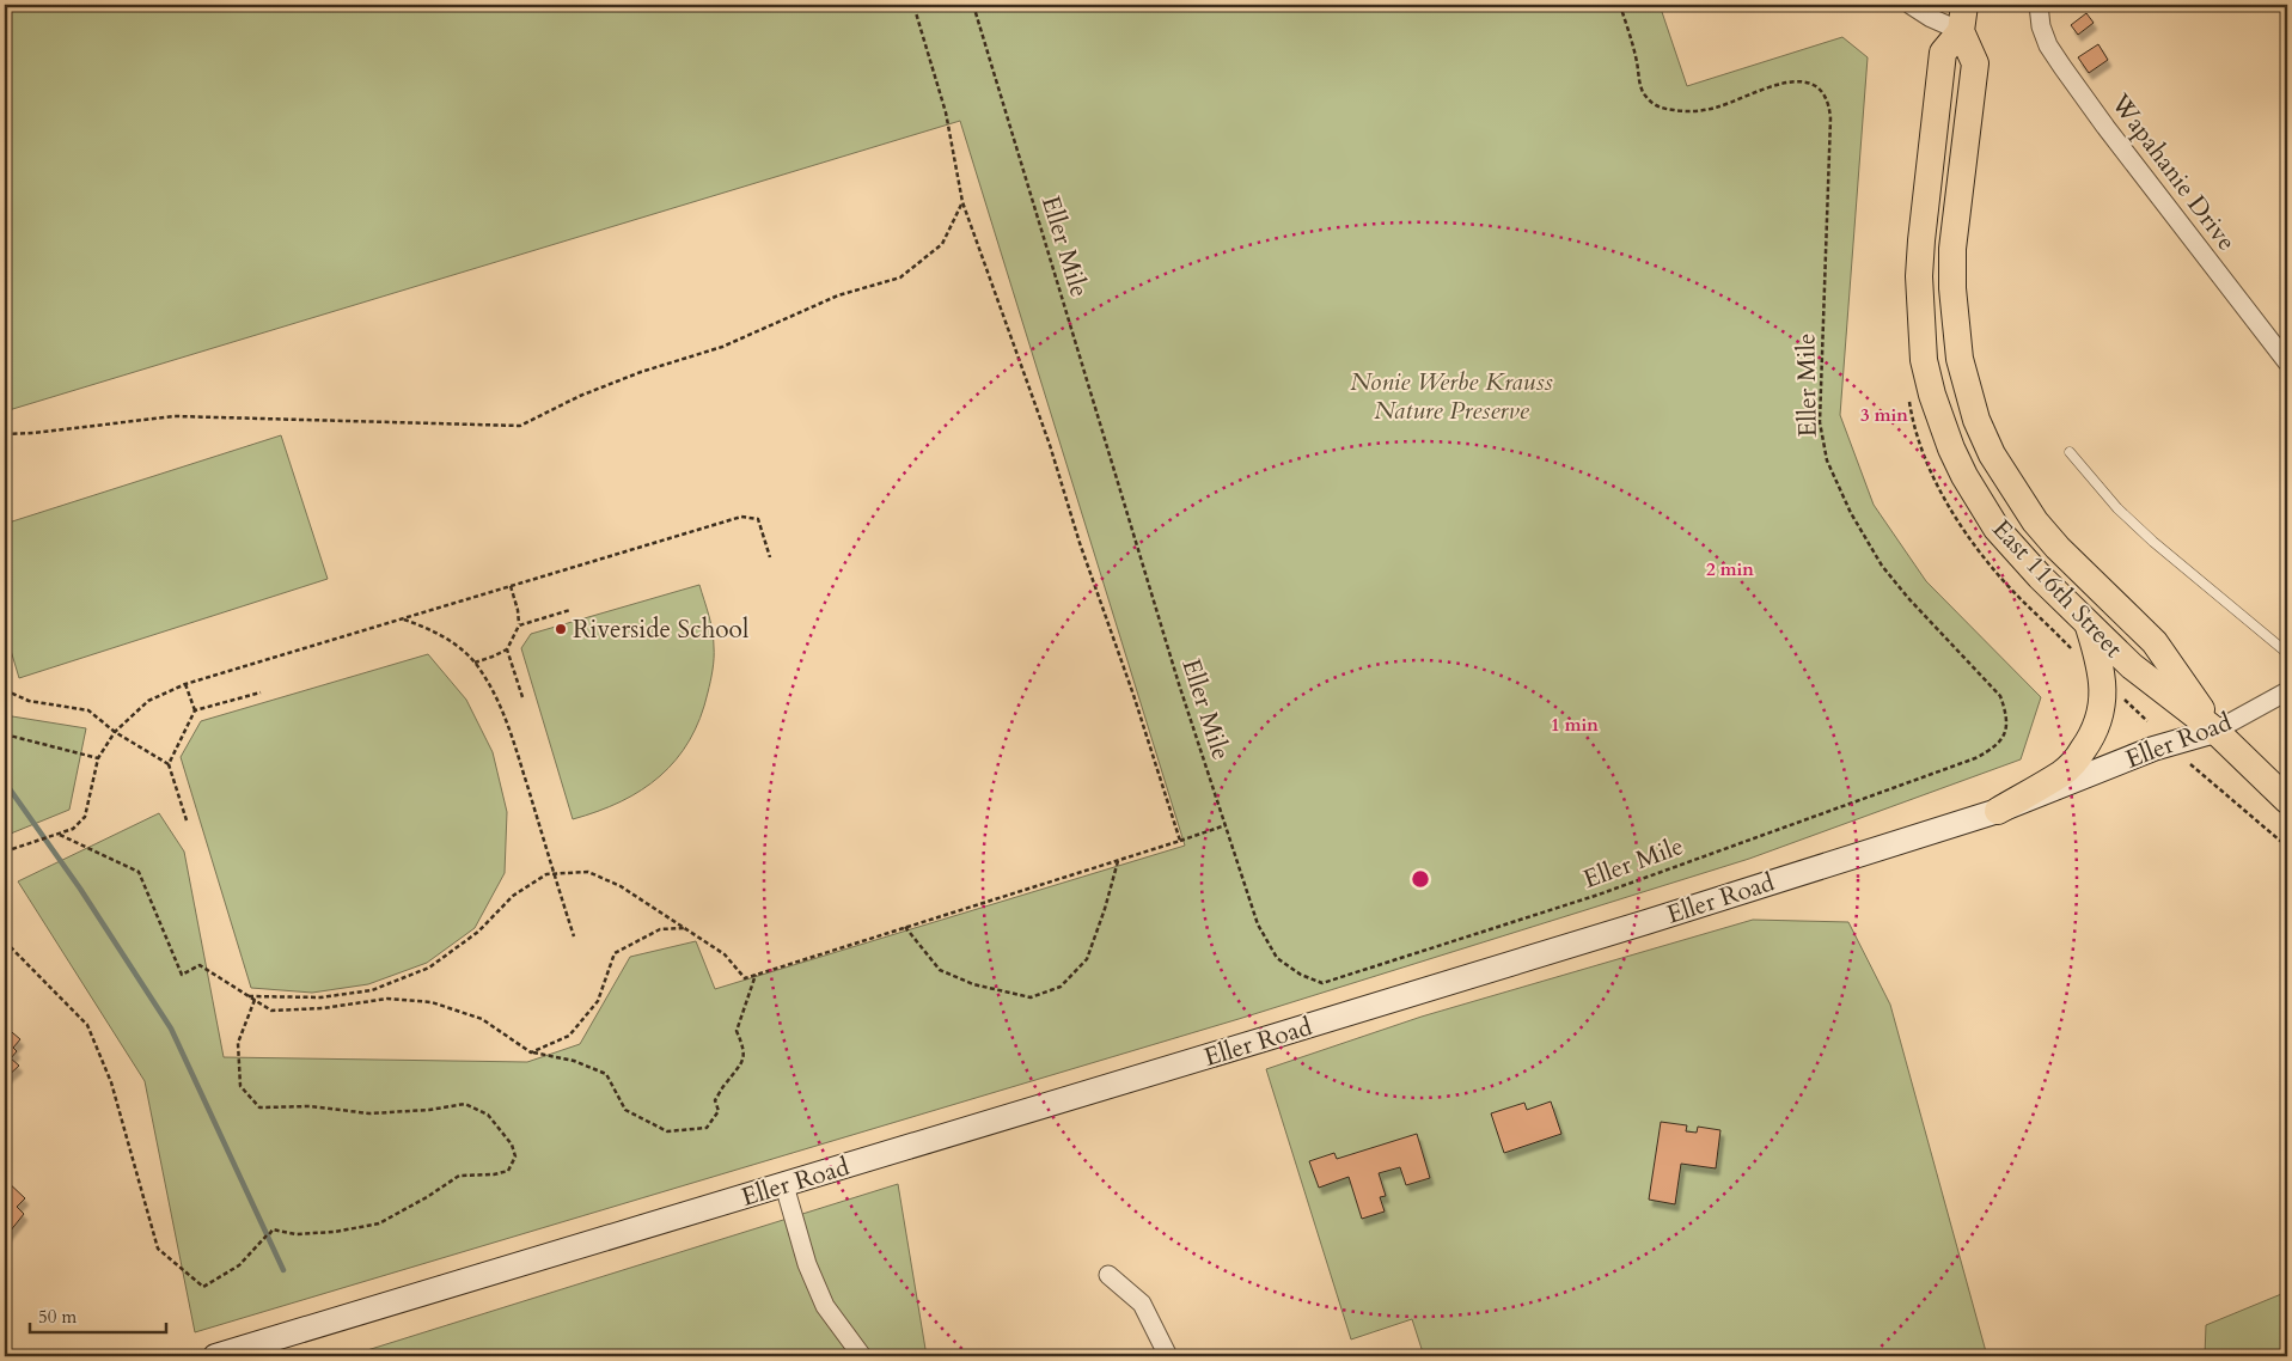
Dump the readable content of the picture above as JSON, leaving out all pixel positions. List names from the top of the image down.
{
  "streets": {
    "main road": ["East 116th Street"],
    "street": ["Wapahanie Drive", "Eller Road"],
    "path": ["Eller Mile"]
  },
  "crossings": [
    ["East 116th Street", "Eller Road"]
  ],
  "parks": ["Nonie Werbe Krauss Nature Preserve"],
  "places": ["Riverside School"],
  "scale_bar": "50 m",
  "rings": ["3 min", "2 min", "1 min"]
}
